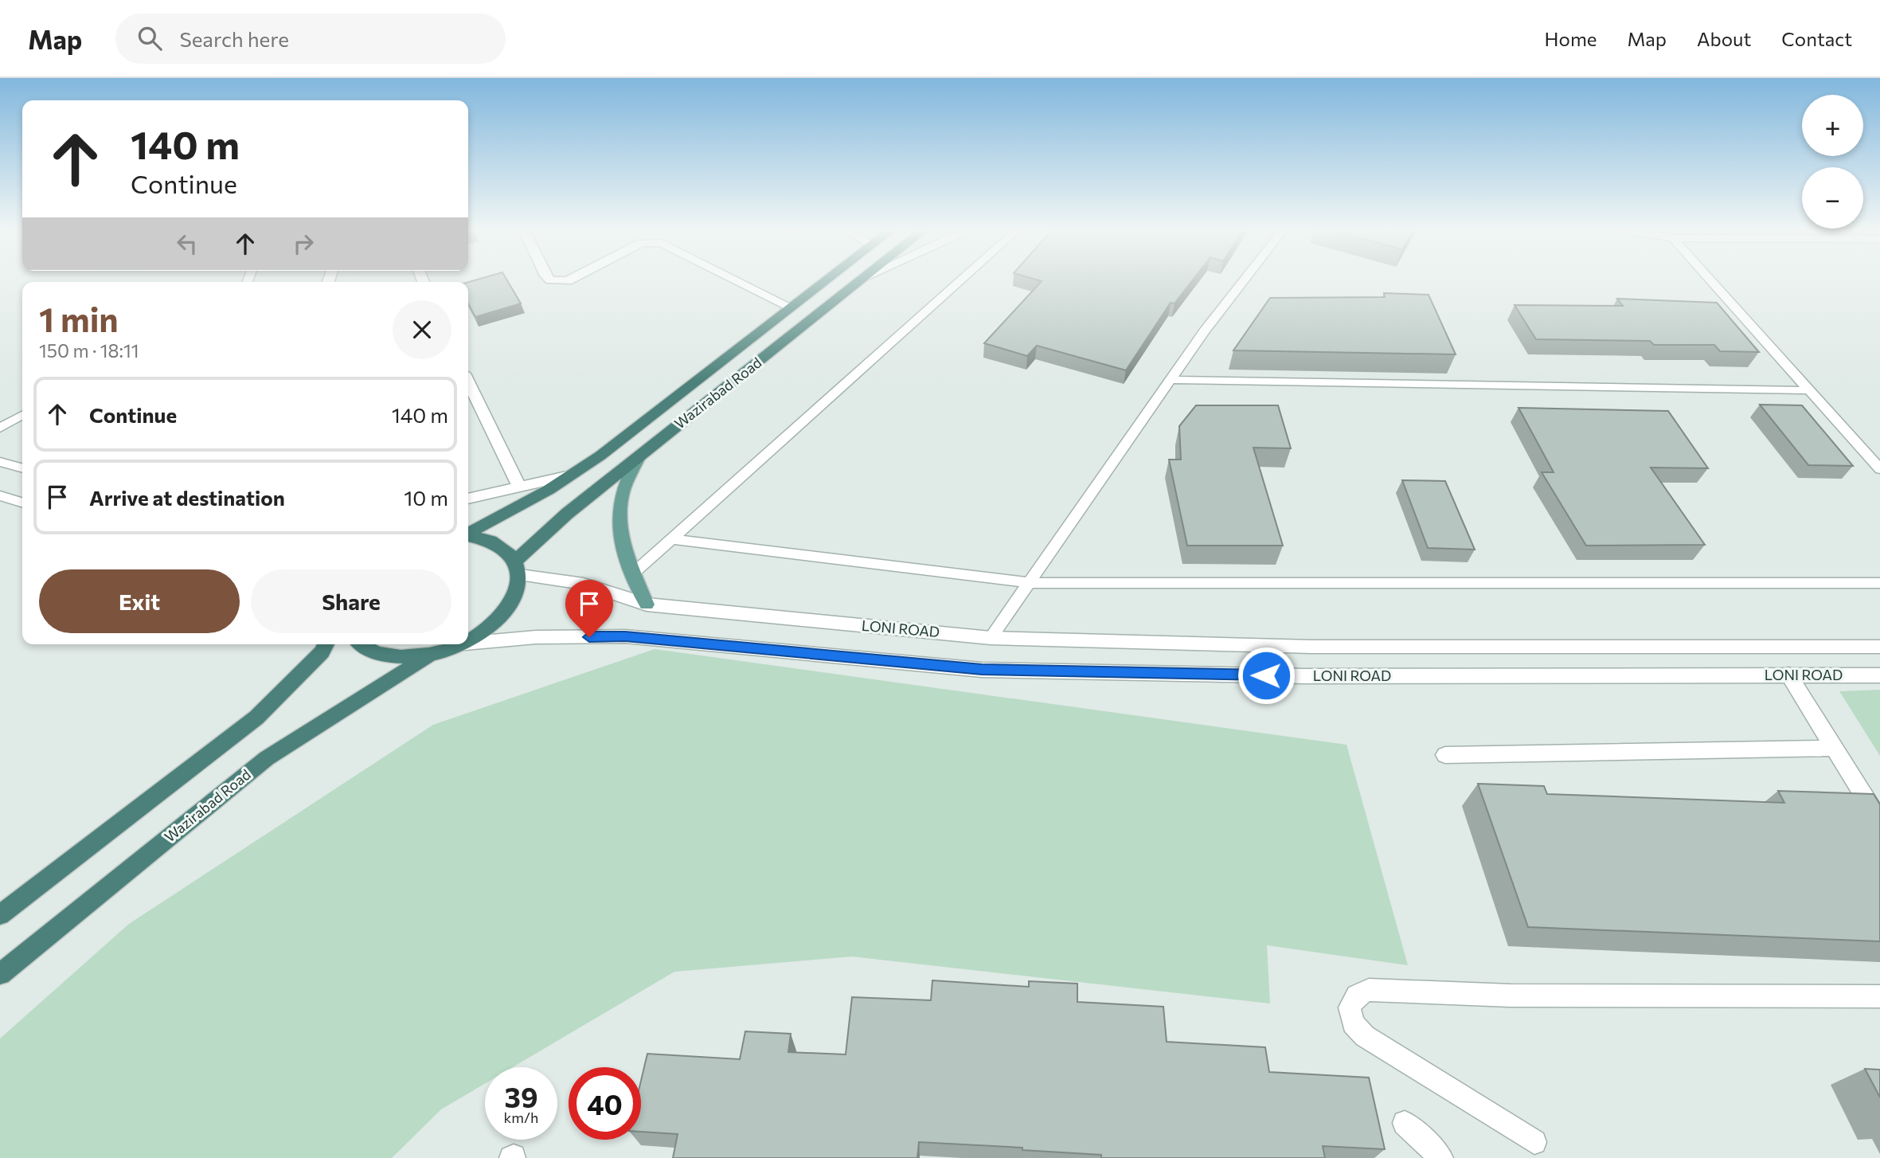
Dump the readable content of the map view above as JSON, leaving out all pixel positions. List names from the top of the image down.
{
  "streets": {
    "highway": ["Wazirabad Road"],
    "street": ["LONI ROAD"]
  },
  "crossings": [
    ["Wazirabad Road", "LONI ROAD"]
  ],
  "page": {
    "header": "Map",
    "search": "Search here",
    "nav": [
      "Home",
      "Map",
      "About",
      "Contact"
    ],
    "map_buttons": ["+", "−"],
    "turn": ["140 m", "Continue"],
    "heading": ["1 min", "150 m · 18:11"],
    "list": [
      {
        "name": "Continue",
        "value": "140 m"
      },
      {
        "name": "Arrive at destination",
        "value": "10 m"
      }
    ],
    "buttons": ["Exit", "Share"],
    "speed": "39 km/h",
    "limit": "40"
  }
}
